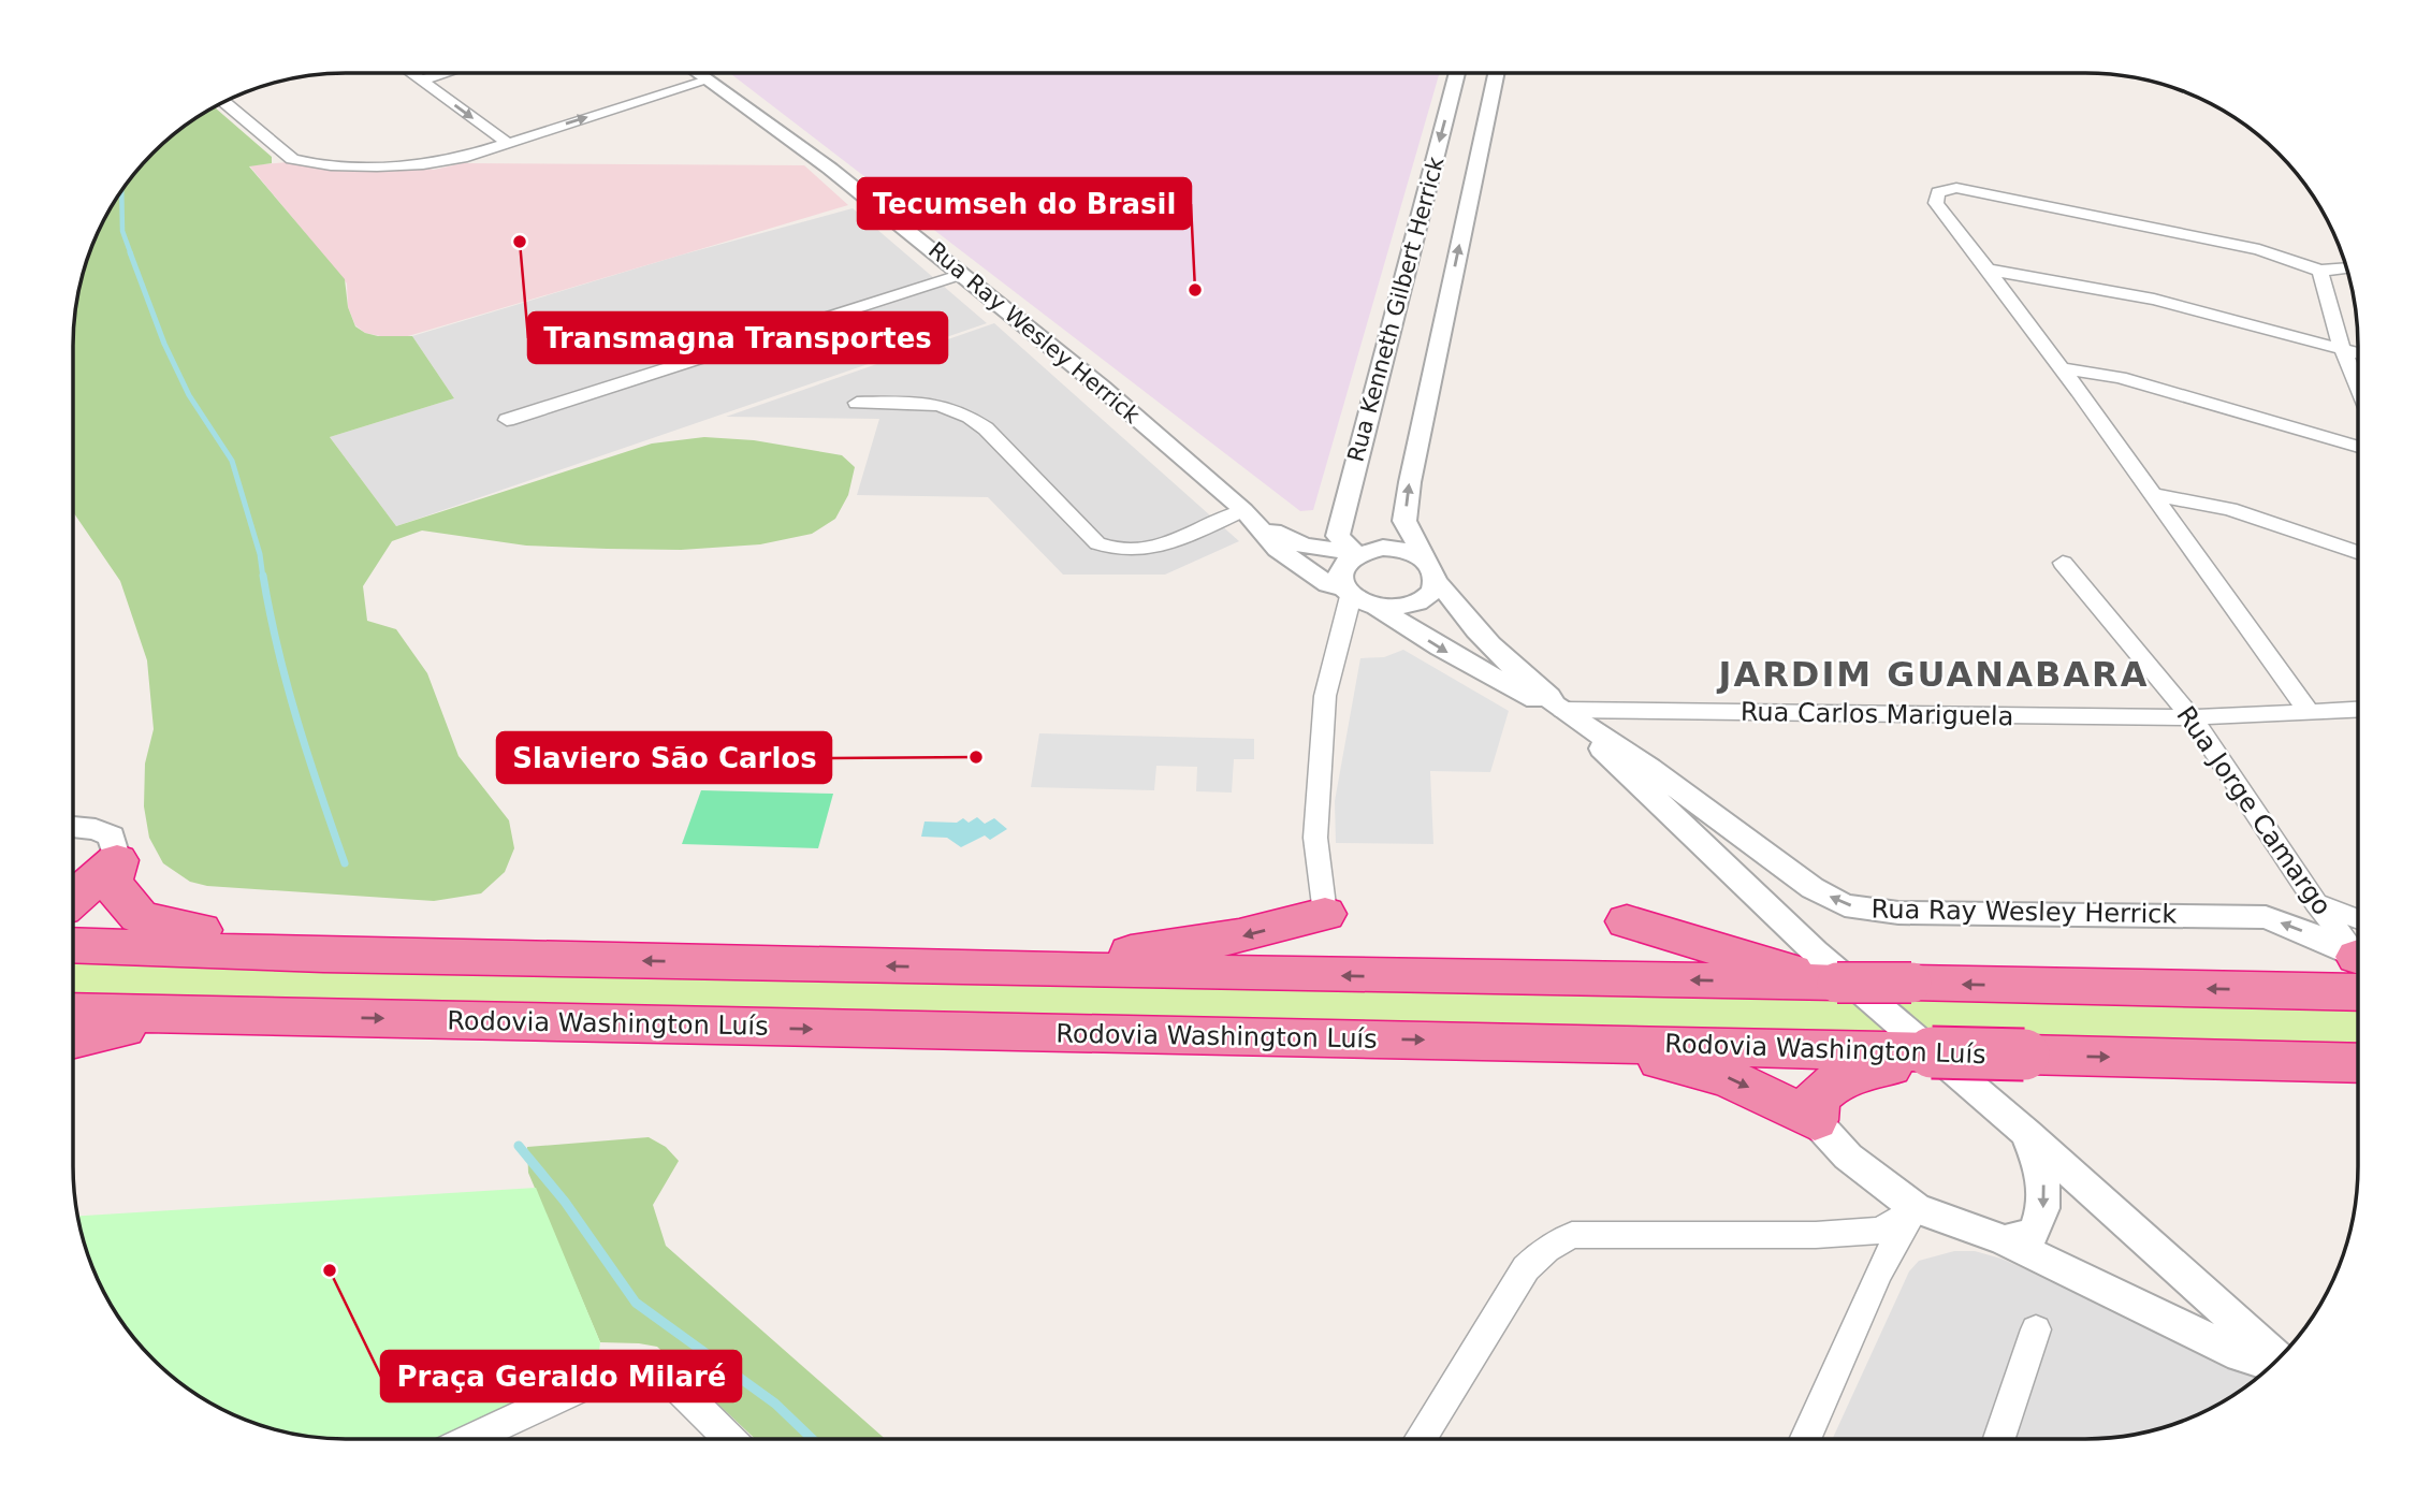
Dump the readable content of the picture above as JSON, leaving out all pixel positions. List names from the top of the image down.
{
  "streets": {
    "highway": ["Rodovia Washington Luís"],
    "street": [
      "Rua Kenneth Gilbert Herrick",
      "Rua Ray Wesley Herrick",
      "Rua Carlos Mariguela",
      "Rua Jorge Camargo"
    ]
  },
  "crossings": [
    ["Rua Kenneth Gilbert Herrick", "Rua Ray Wesley Herrick"],
    ["Rua Ray Wesley Herrick", "Rua Carlos Mariguela"],
    ["Rua Carlos Mariguela", "Rua Jorge Camargo"]
  ],
  "districts": ["JARDIM GUANABARA"],
  "places": [
    "Transmagna Transportes",
    "Tecumseh do Brasil",
    "Slaviero São Carlos",
    "Praça Geraldo Milaré"
  ]
}
